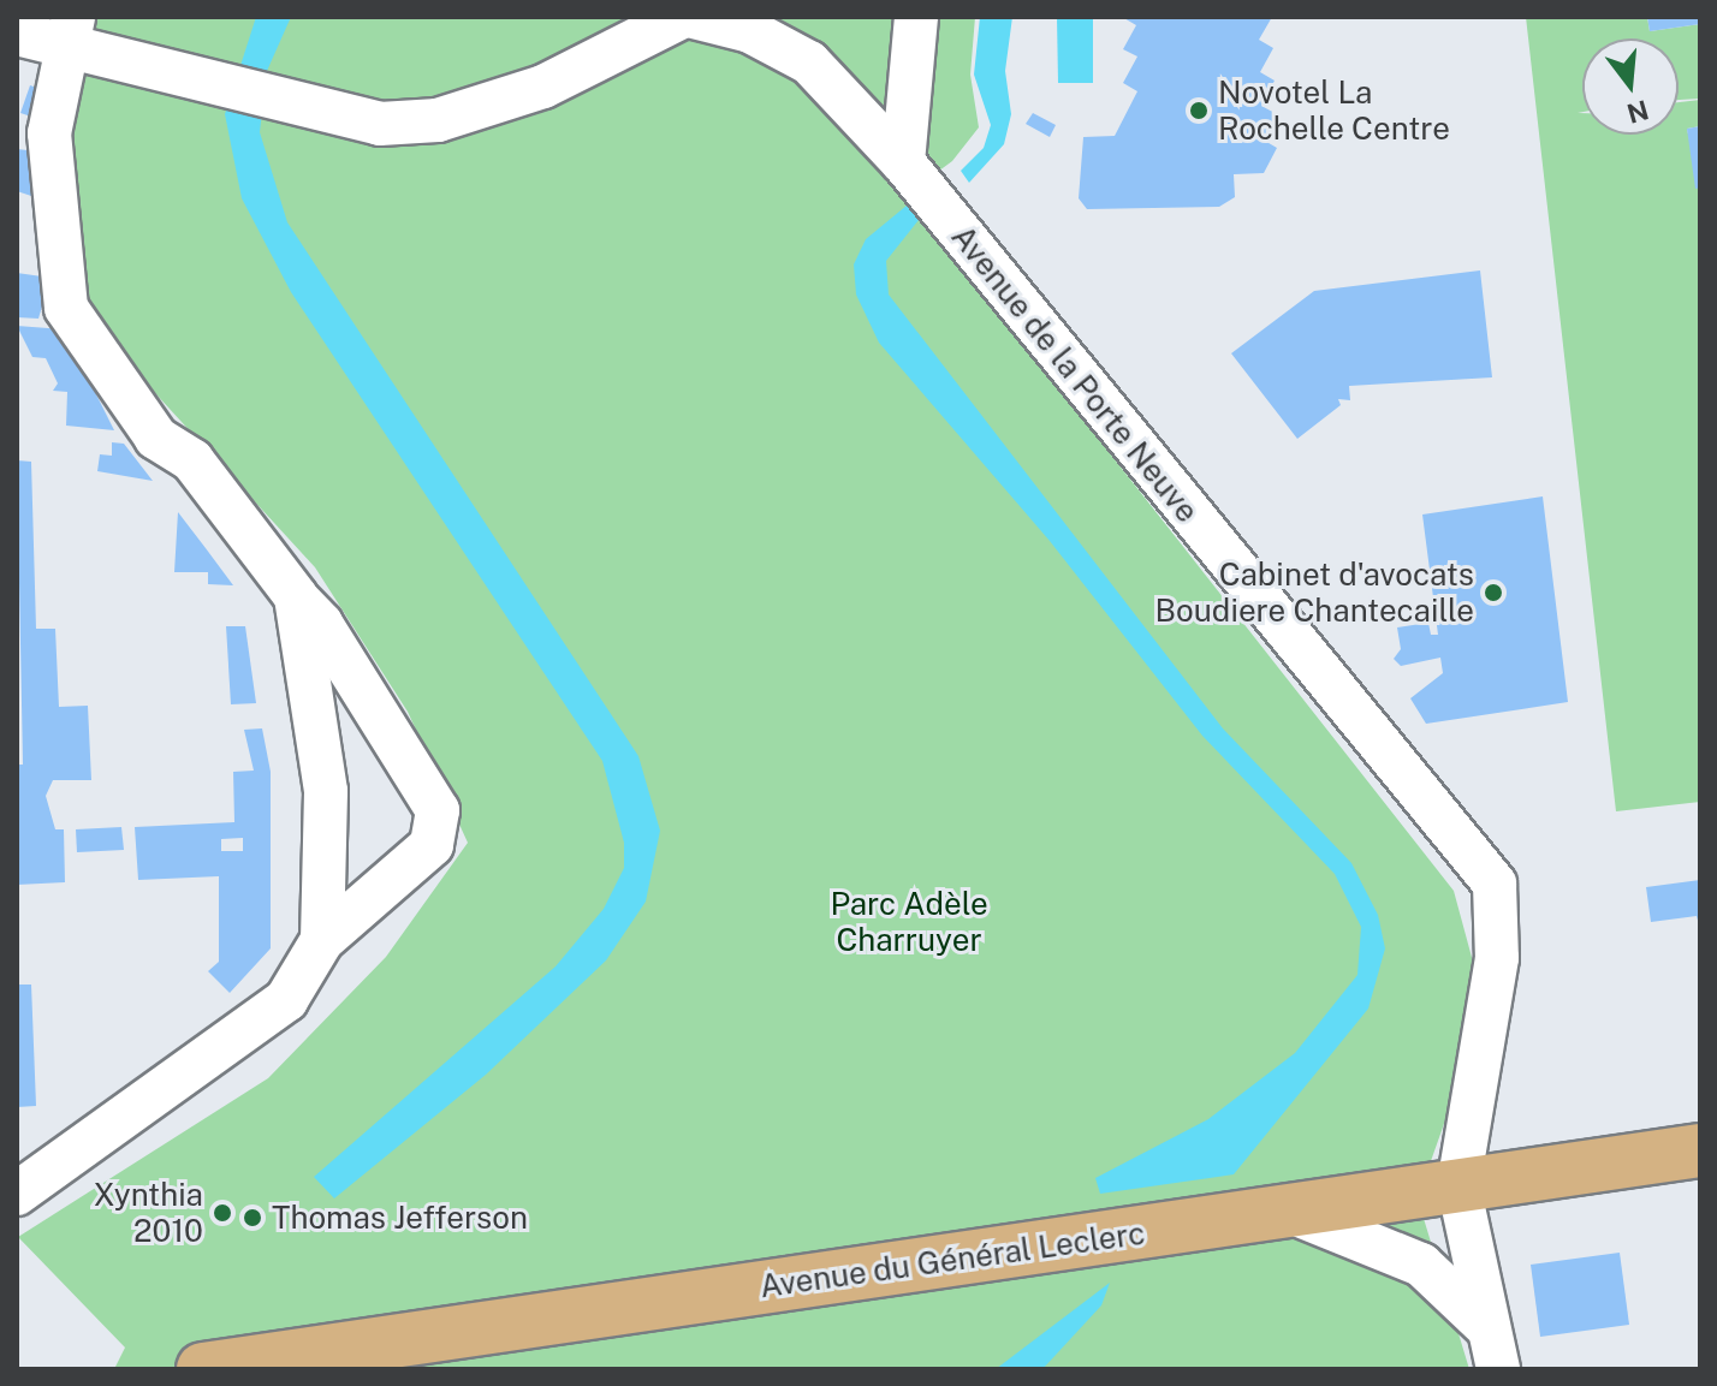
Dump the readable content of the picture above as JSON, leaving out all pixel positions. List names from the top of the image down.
{
  "streets": {
    "main road": ["Avenue du Général Leclerc"],
    "street": ["Avenue de la Porte Neuve"]
  },
  "crossings": [
    ["Avenue de la Porte Neuve", "Avenue du Général Leclerc"]
  ],
  "parks": ["Parc Adèle Charruyer"],
  "places": [
    "Novotel La Rochelle Centre",
    "Cabinet d'avocats Boudiere Chantecaille",
    "Xynthia 2010",
    "Thomas Jefferson"
  ],
  "north": "bottom"
}
